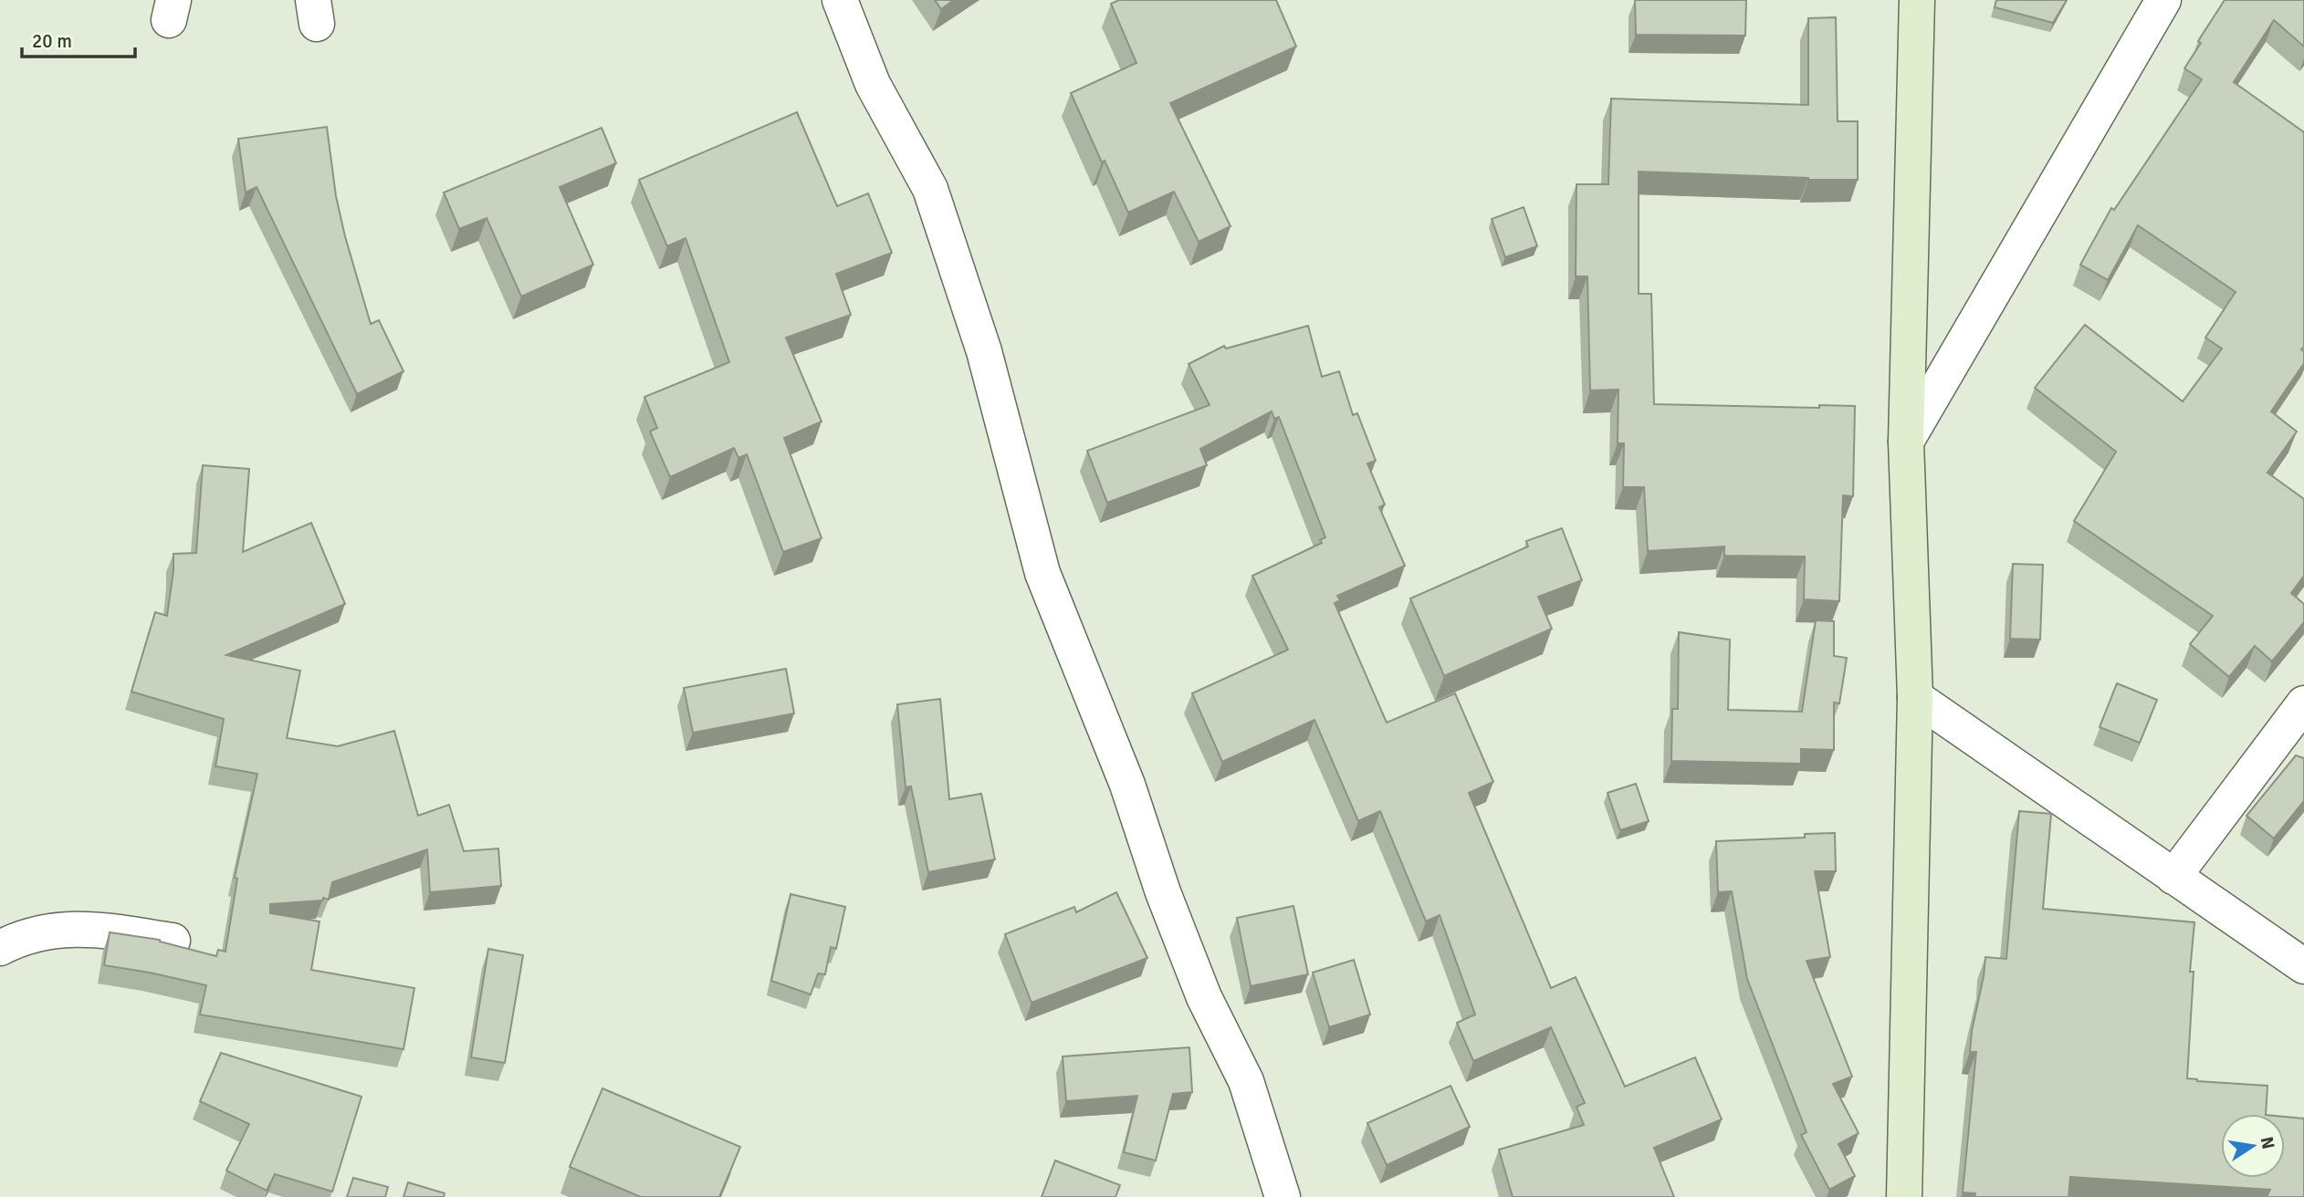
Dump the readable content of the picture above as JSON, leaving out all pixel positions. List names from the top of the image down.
{
  "scale_bar": "20 m",
  "north": "right"
}
